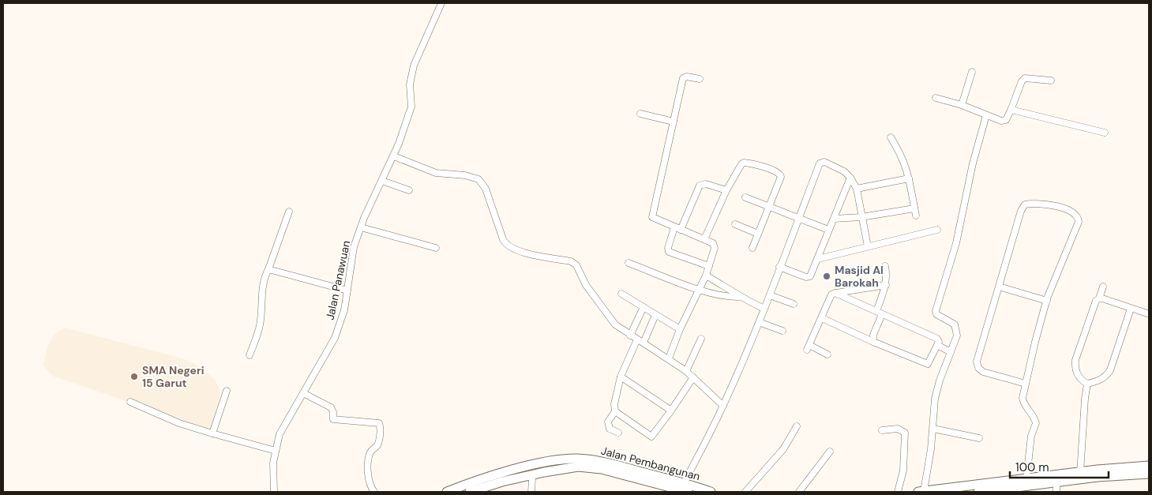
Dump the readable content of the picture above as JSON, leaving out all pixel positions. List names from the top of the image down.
{
  "streets": {
    "main road": ["Jalan Pembangunan"],
    "street": ["Jalan Panawuan"]
  },
  "places": ["Masjid Al Barokah", "SMA Negeri 15 Garut"],
  "scale_bar": "100 m"
}
